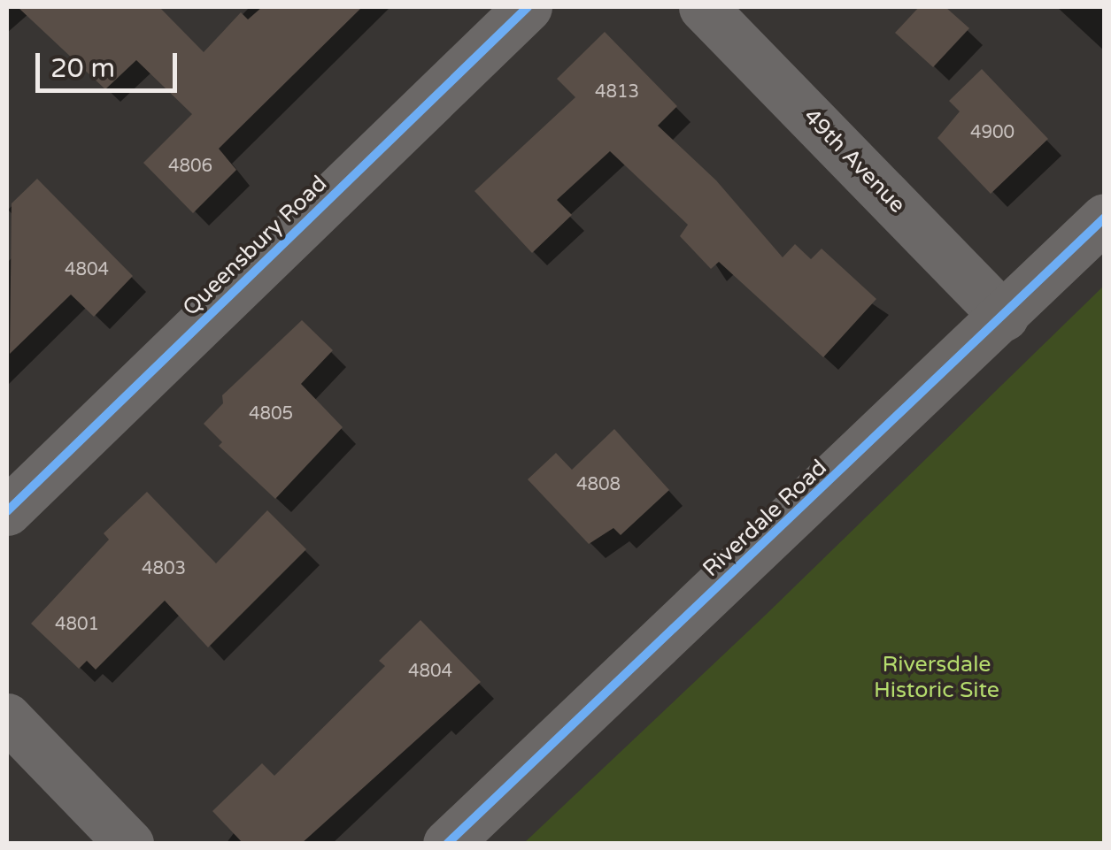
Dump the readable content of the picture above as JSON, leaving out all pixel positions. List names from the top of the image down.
{
  "streets": {
    "street": ["49th Avenue", "Queensbury Road", "Riverdale Road"]
  },
  "crossings": [
    ["49th Avenue", "Riverdale Road"]
  ],
  "parks": ["Riversdale Historic Site"],
  "house_numbers": [
    "4813",
    "4900",
    "4806",
    "4804",
    "4805",
    "4808",
    "4803",
    "4801",
    "4804"
  ],
  "scale_bar": "20 m"
}
